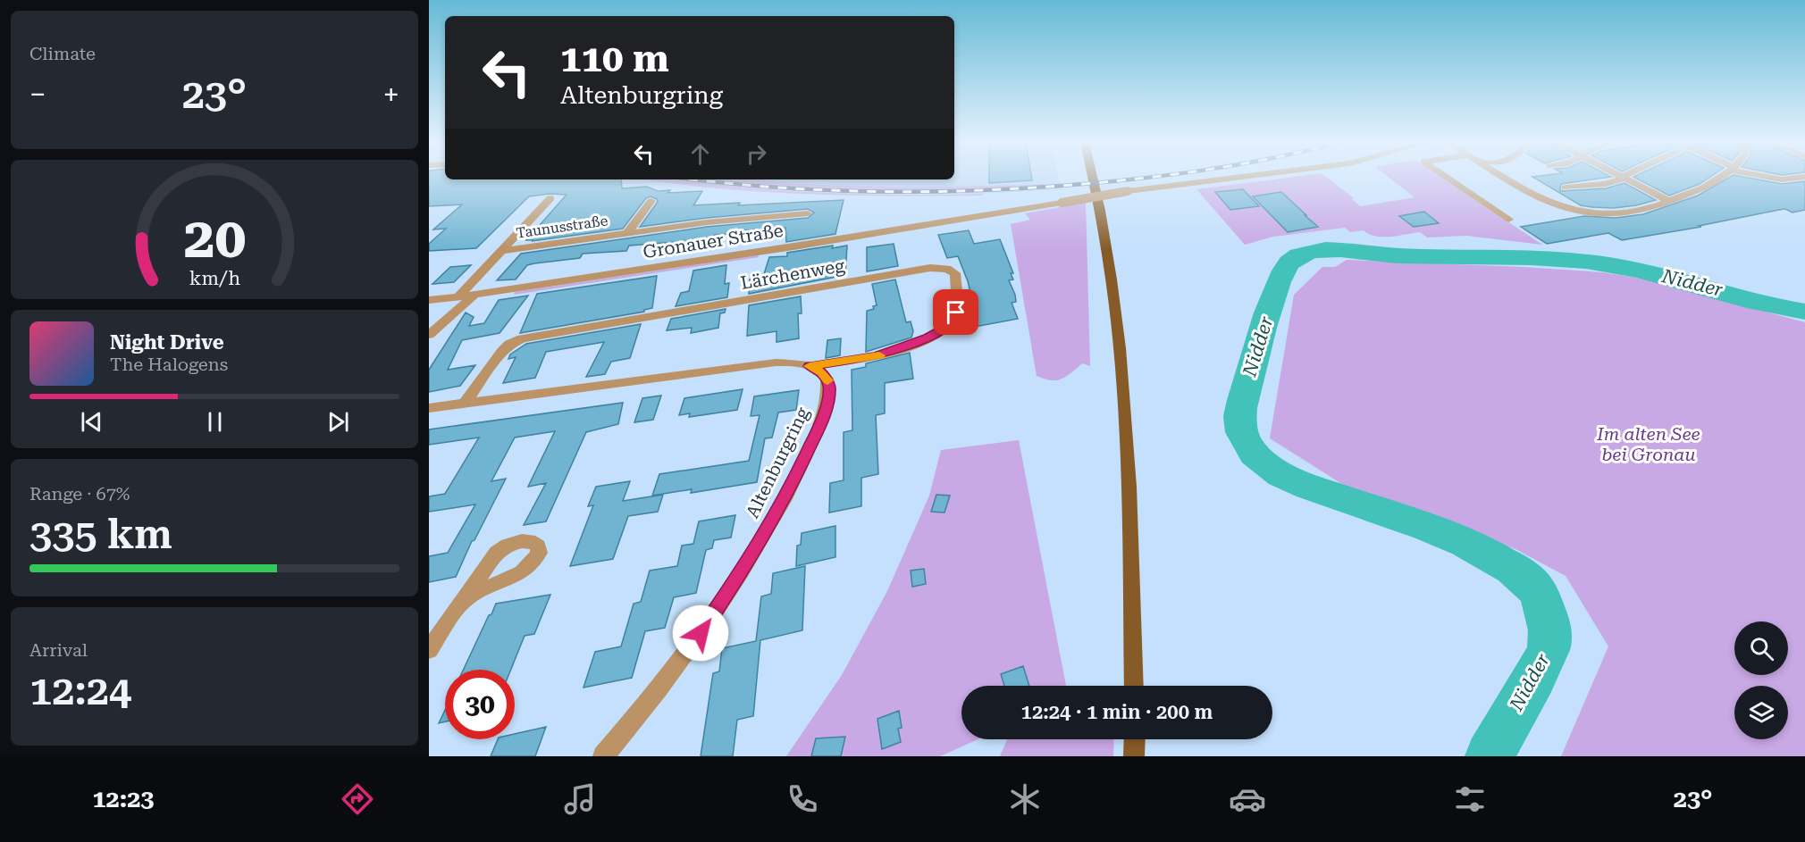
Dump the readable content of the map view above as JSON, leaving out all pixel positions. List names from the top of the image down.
{
  "streets": {
    "street": [
      "Taunusstraße",
      "Gronauer Straße",
      "Lärchenweg",
      "Altenburgring"
    ]
  },
  "crossings": [
    ["Taunusstraße", "Gronauer Straße"],
    ["Lärchenweg", "Altenburgring"]
  ],
  "water": ["Nidder"],
  "parks": ["Im alten See bei Gronau"],
  "page": {
    "tile": [
      "Climate",
      ["Range · 67%", "335 km"],
      ["Arrival", "12:24"]
    ],
    "turn": ["110 m", "Altenburgring"],
    "heat": ["−", "23°", "+"],
    "song": ["Night Drive", "The Halogens"],
    "limit": "30",
    "trip": "12:24 · 1 min · 200 m",
    "tabs": ["12:23", "23°"],
    "gauge": ["20", "km/h"]
  }
}
